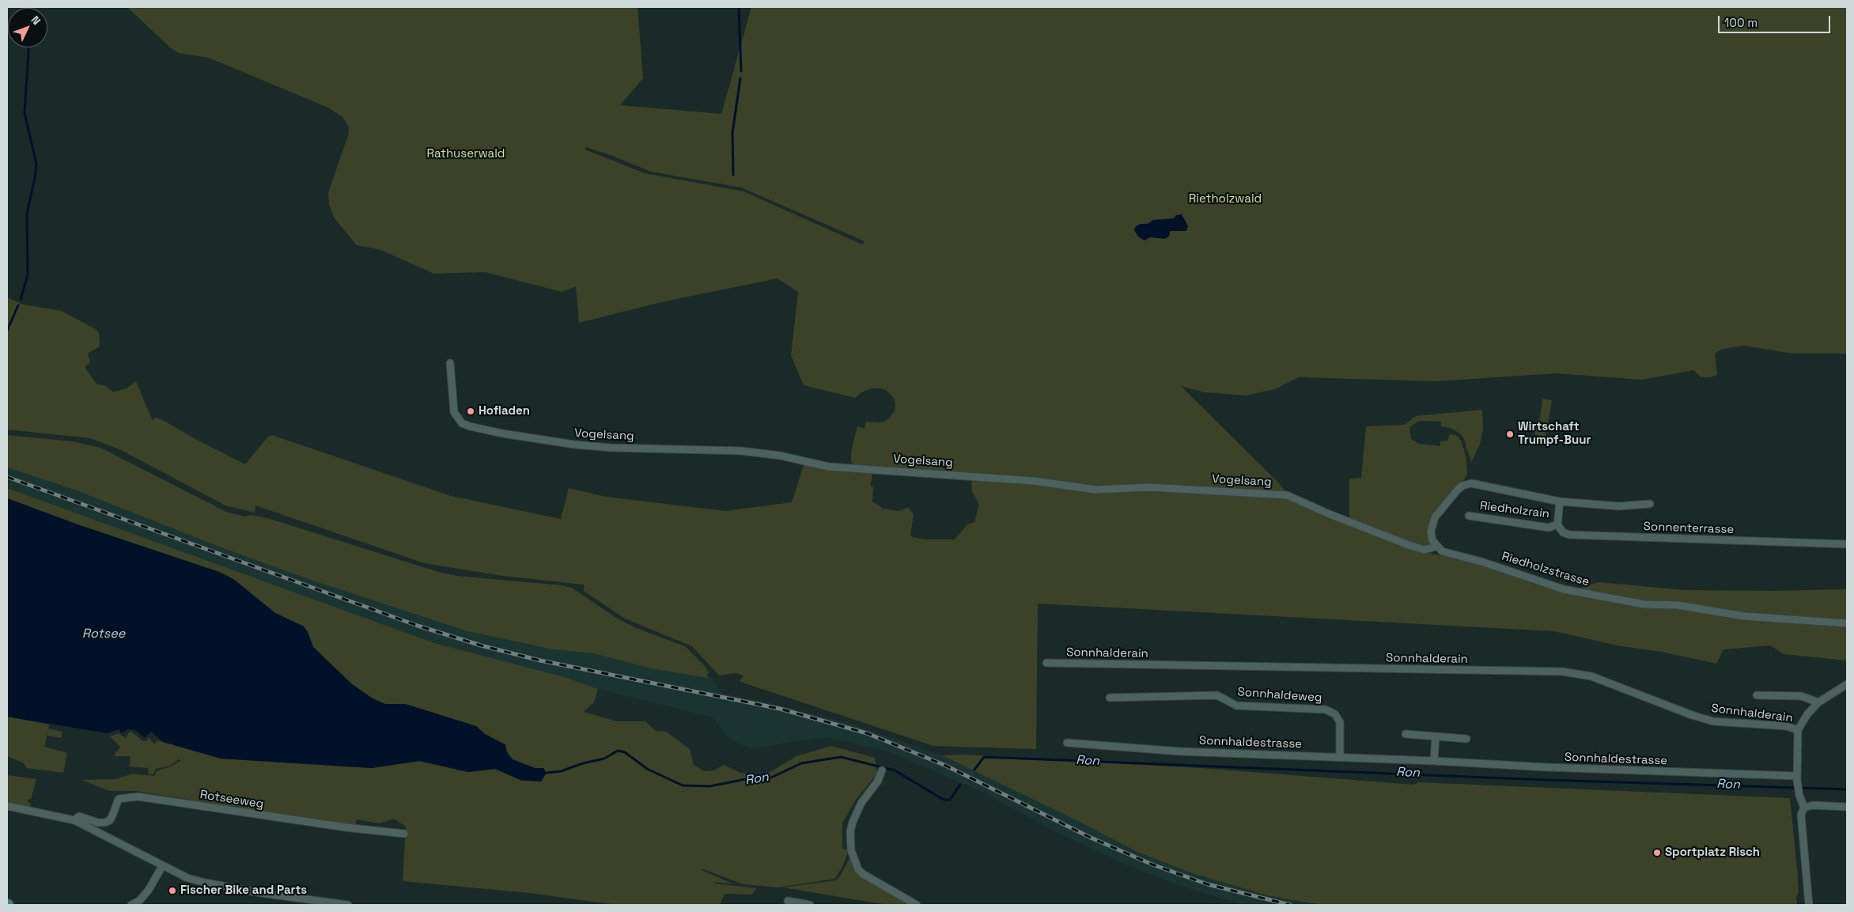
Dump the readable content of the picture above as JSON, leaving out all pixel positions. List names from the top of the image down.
{
  "streets": {
    "street": [
      "Vogelsang",
      "Riedholzrain",
      "Sonnenterrasse",
      "Riedholzstrasse",
      "Sonnhalderain",
      "Sonnhaldeweg",
      "Sonnhaldestrasse",
      "Rotseeweg"
    ]
  },
  "crossings": [
    ["Vogelsang", "Riedholzstrasse"],
    ["Riedholzrain", "Sonnenterrasse"],
    ["Sonnhaldeweg", "Sonnhaldestrasse"]
  ],
  "water": ["Rotsee", "Ron"],
  "parks": ["Rathuserwald", "Rietholzwald"],
  "places": [
    "Hofladen",
    "Wirtschaft Trumpf-Buur",
    "Sportplatz Risch",
    "Fischer Bike and Parts"
  ],
  "scale_bar": "100 m",
  "north": "top right"
}
